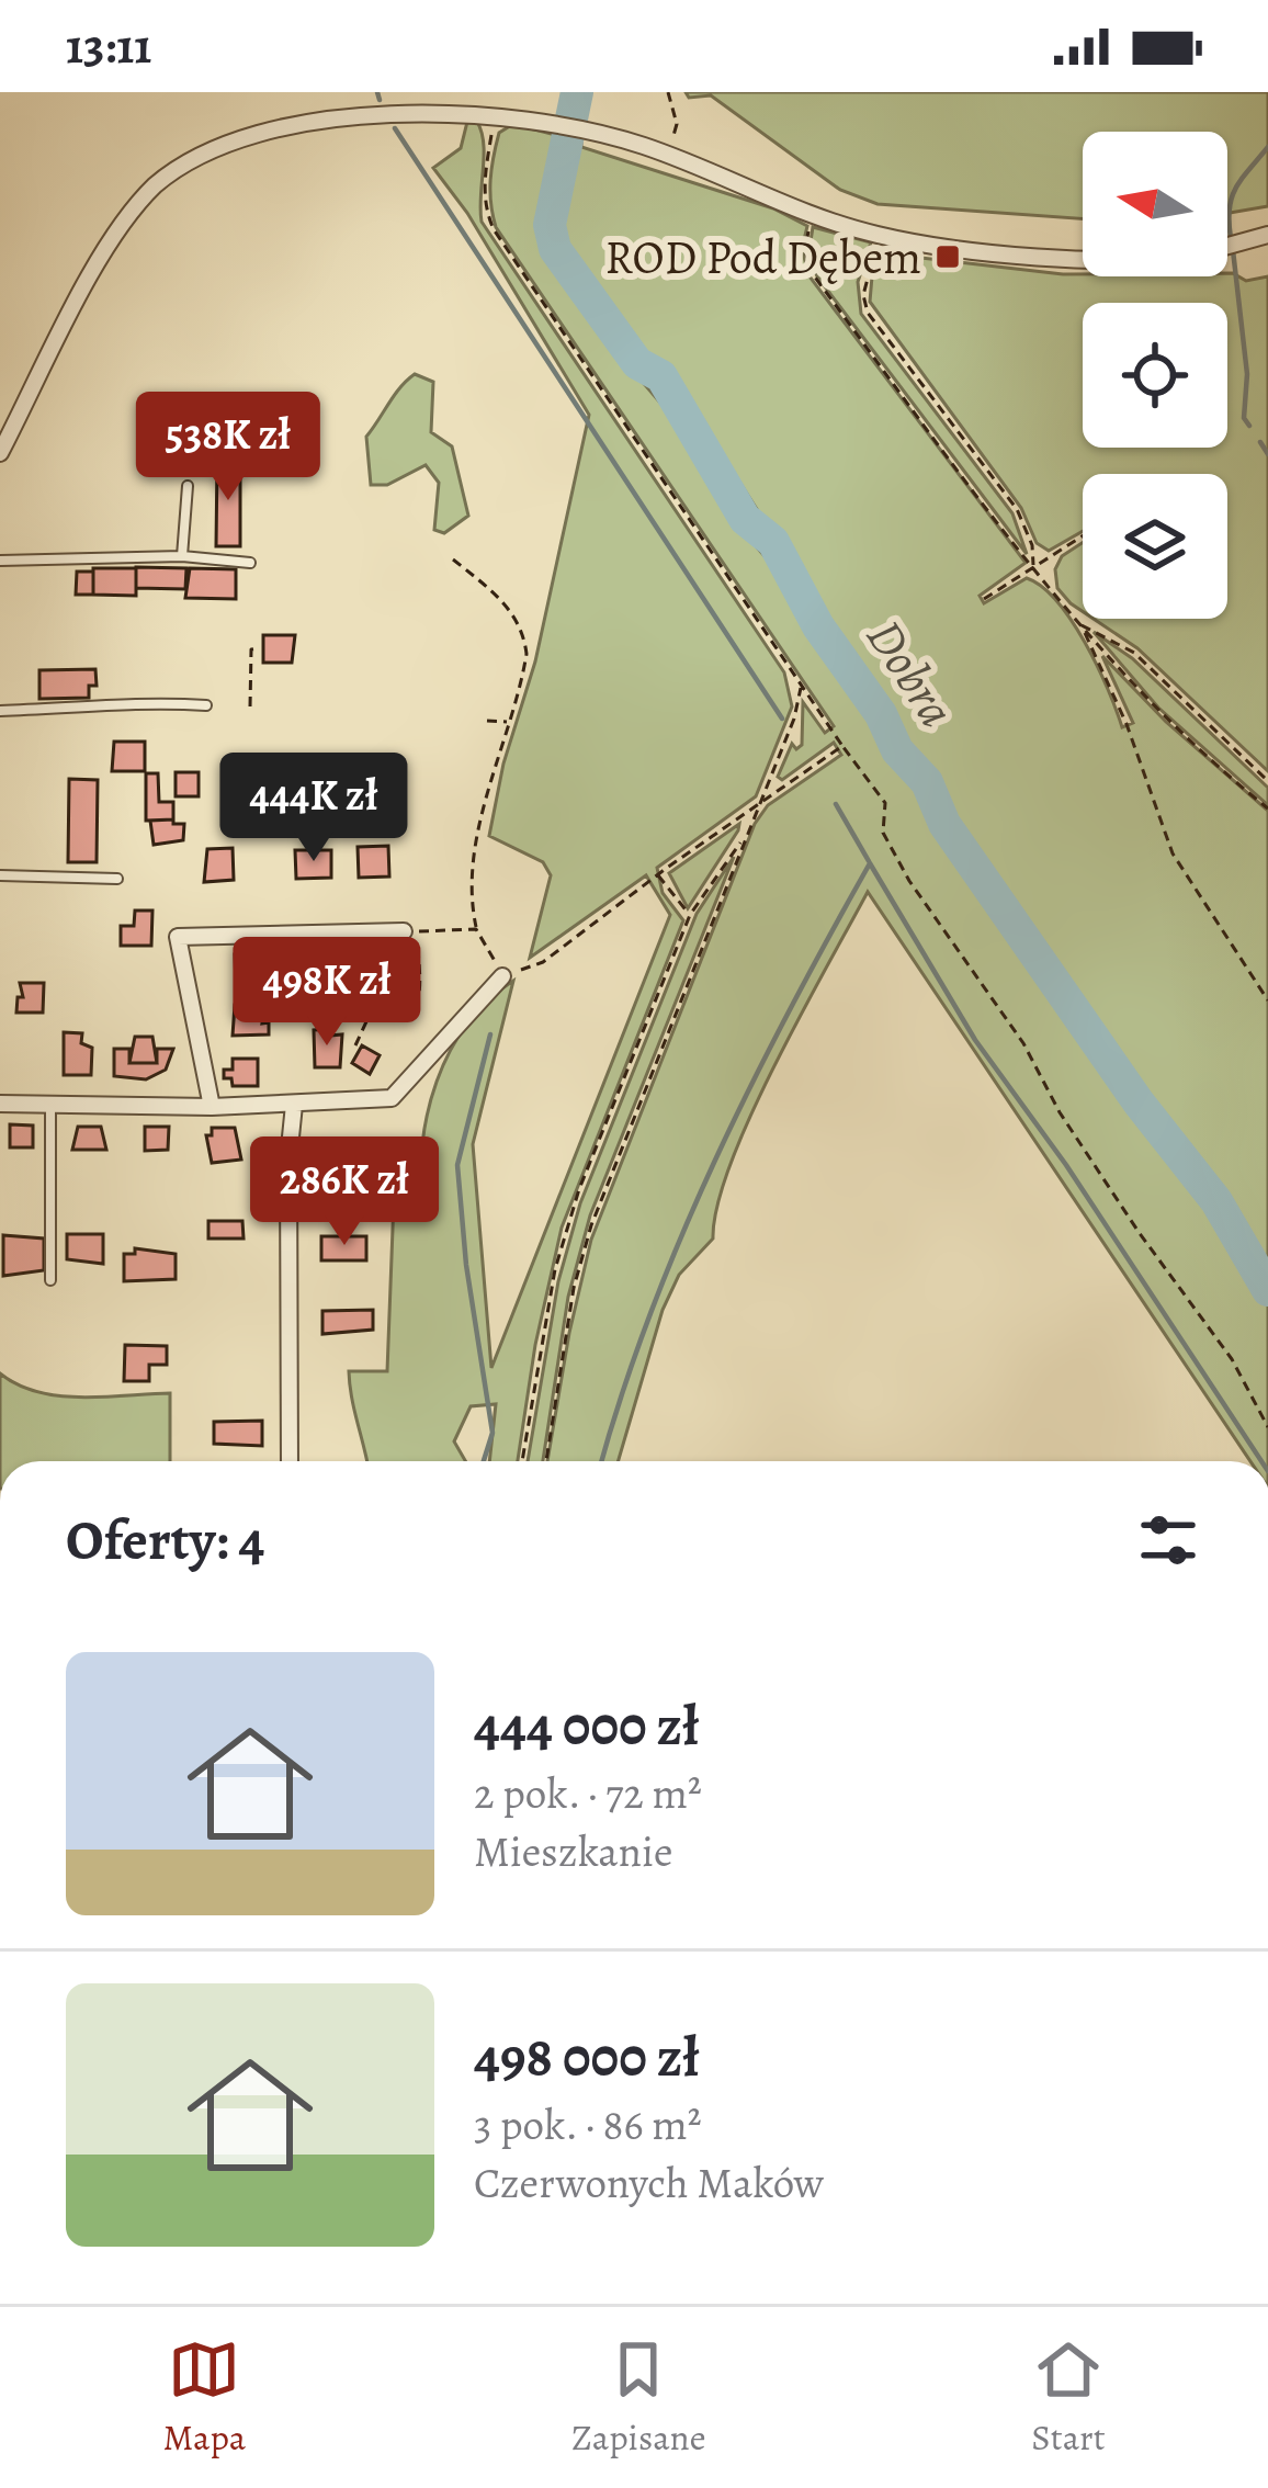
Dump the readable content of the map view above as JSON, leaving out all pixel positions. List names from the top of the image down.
{
  "water": ["Dobra"],
  "places": {
    "transit": ["ROD Pod Dębem"]
  },
  "north": "left",
  "page": {
    "status": "13:11",
    "price": [
      "538K zł",
      "444K zł",
      "498K zł",
      "286K zł"
    ],
    "heading": "Oferty: 4",
    "list": [
      {
        "name": "444 000 zł",
        "note": "2 pok. · 72 m² · Mieszkanie"
      },
      {
        "name": "498 000 zł",
        "note": "3 pok. · 86 m² · Czerwonych Maków"
      }
    ],
    "tabs": ["Mapa", "Zapisane", "Start"]
  }
}
